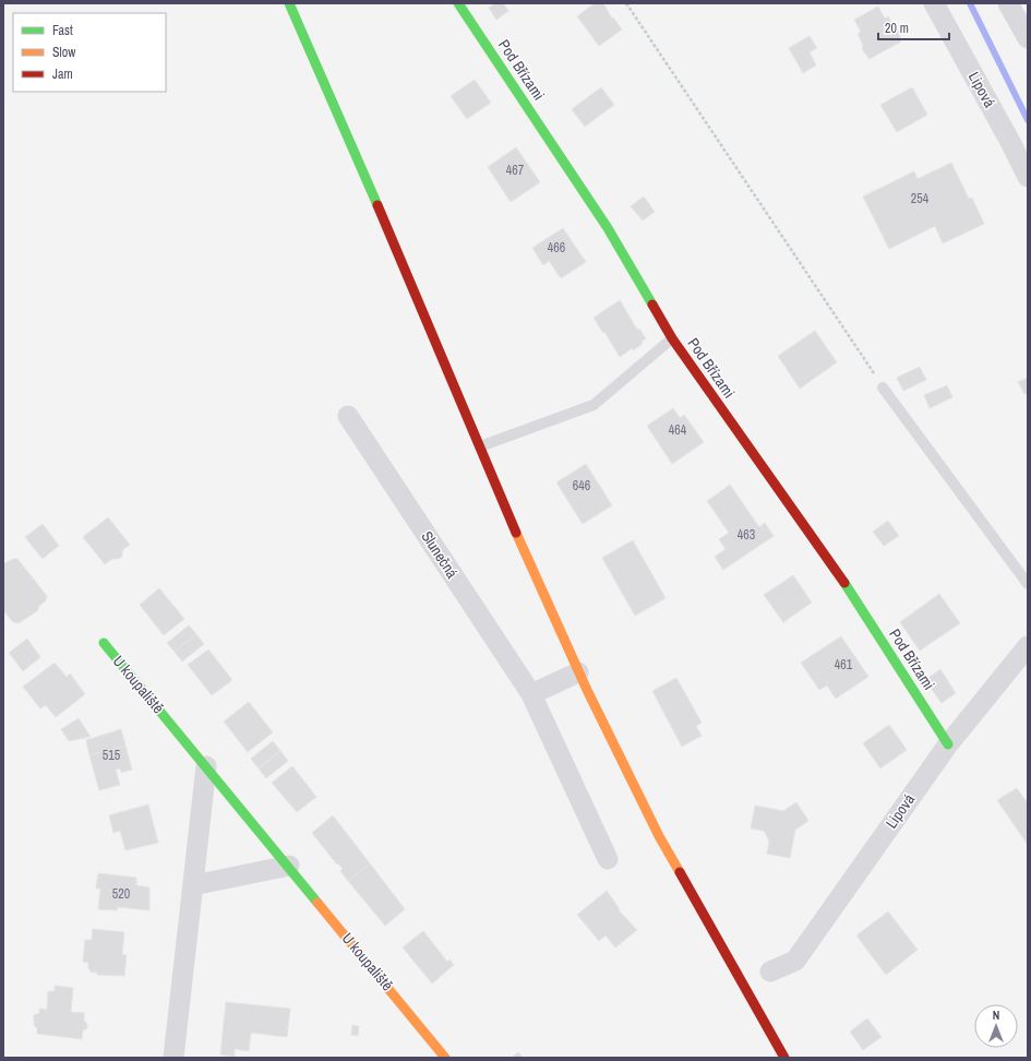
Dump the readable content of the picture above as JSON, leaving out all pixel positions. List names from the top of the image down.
{
  "streets": {
    "street": [
      "Pod Břízami",
      "Lipová",
      "Slunečná",
      "U koupaliště"
    ]
  },
  "crossings": [
    ["Pod Břízami", "Lipová"]
  ],
  "house_numbers": [
    "467",
    "254",
    "466",
    "464",
    "646",
    "463",
    "461",
    "515",
    "520"
  ],
  "legend": ["Fast", "Slow", "Jam"],
  "scale_bar": "20 m",
  "north": "top"
}
